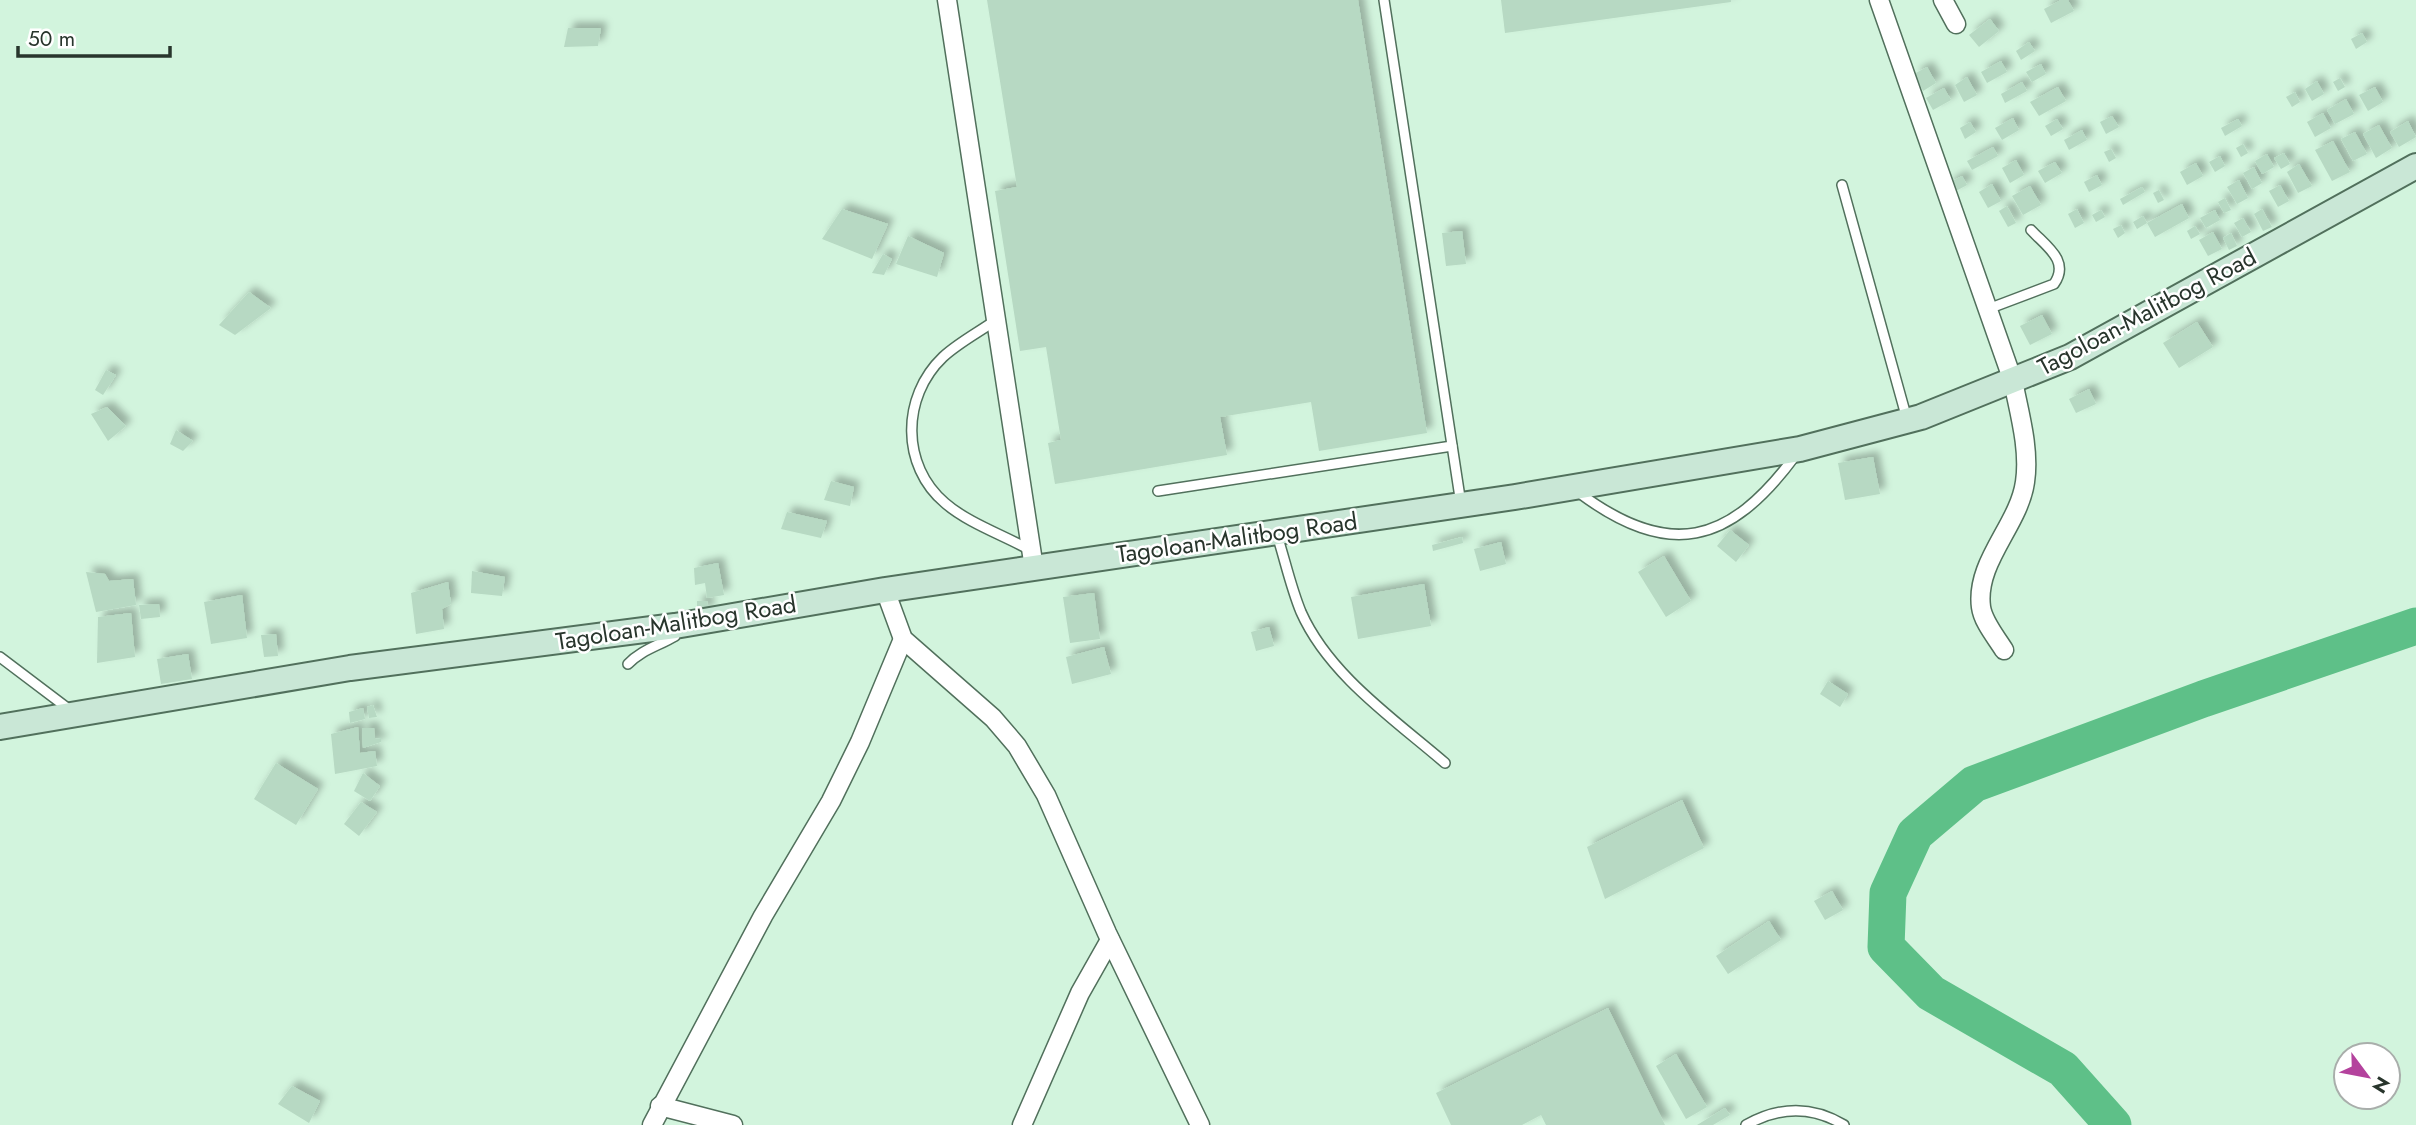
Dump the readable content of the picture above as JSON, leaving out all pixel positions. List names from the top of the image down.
{
  "streets": {
    "main road": ["Tagoloan-Malitbog Road"]
  },
  "scale_bar": "50 m",
  "north": "bottom right"
}
